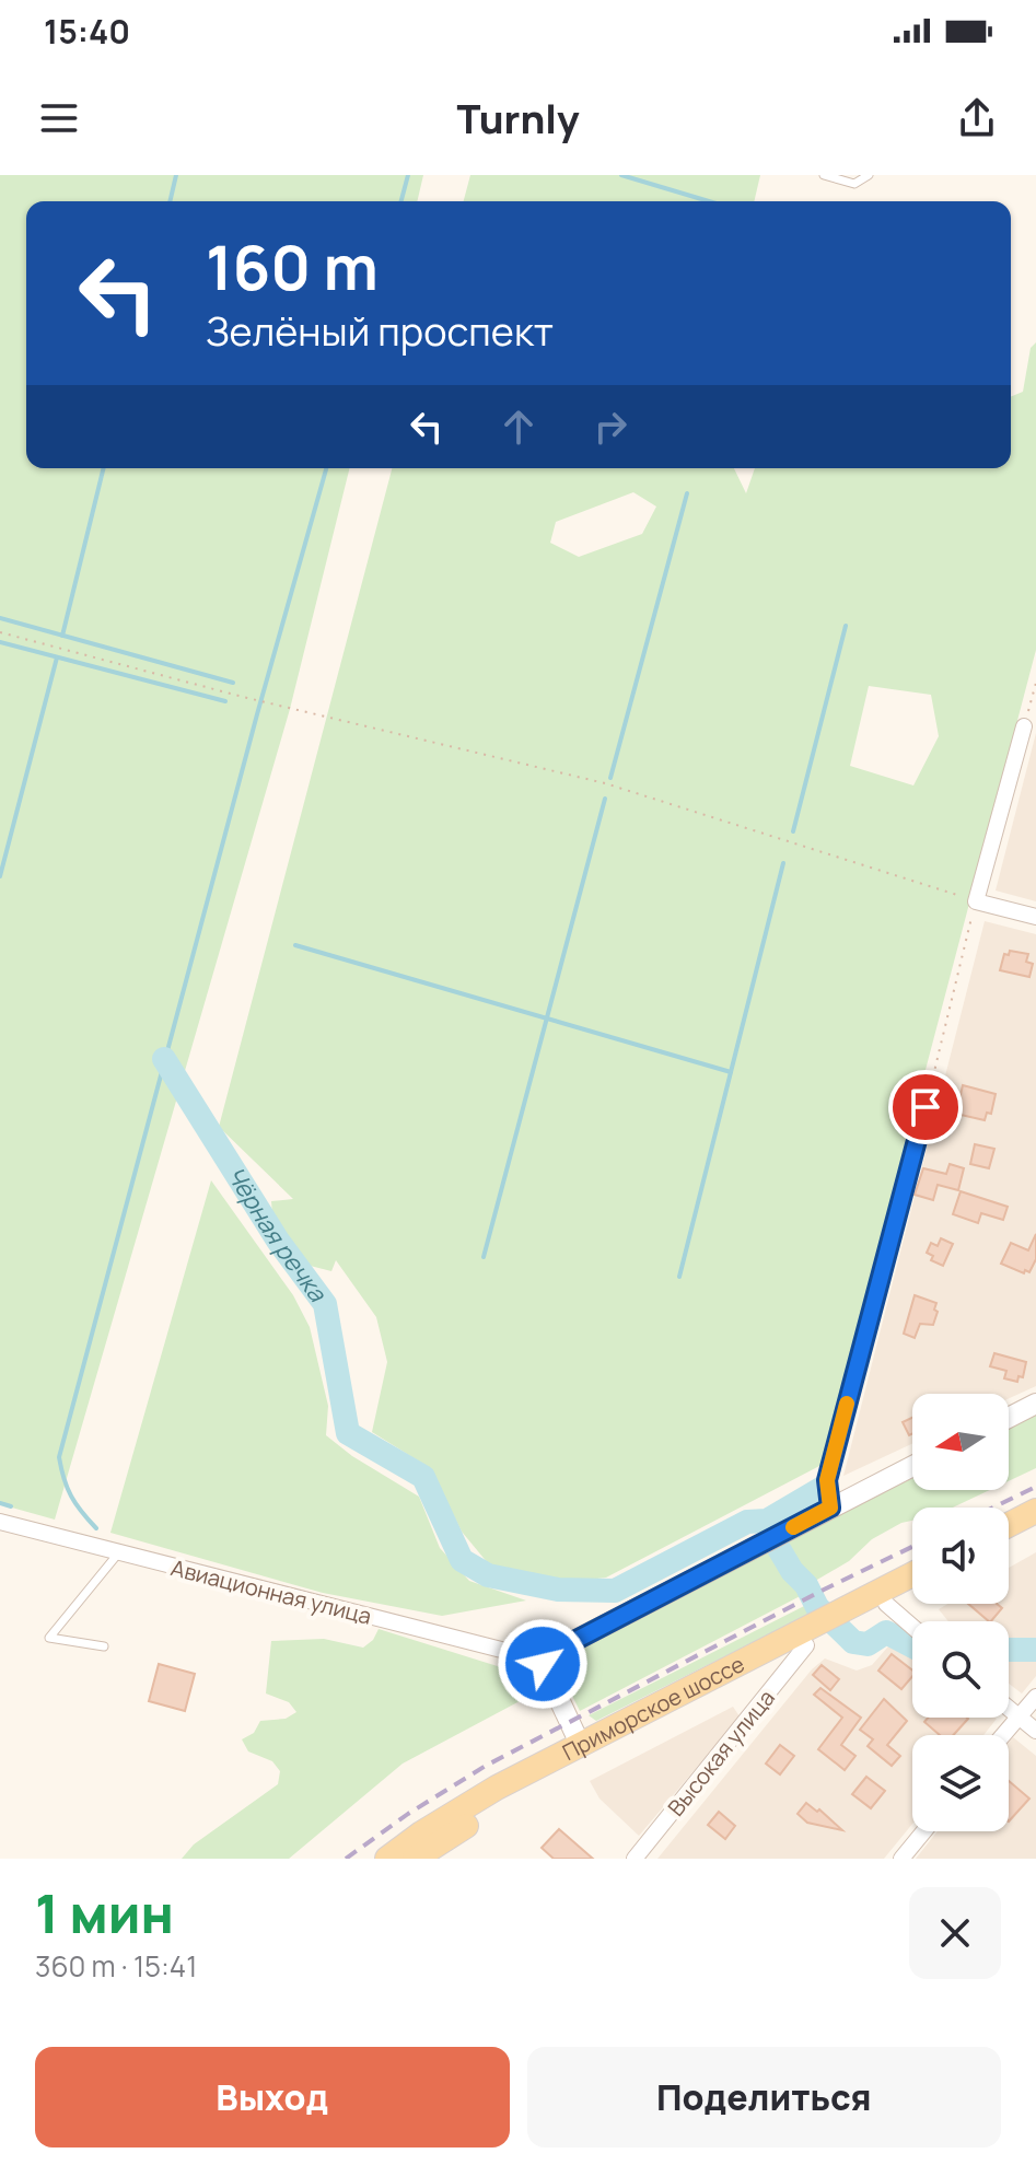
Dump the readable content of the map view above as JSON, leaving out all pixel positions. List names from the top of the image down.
{
  "streets": {
    "main road": ["Приморское шоссе"],
    "street": ["Авиационная улица", "Высокая улица"]
  },
  "crossings": [
    ["Приморское шоссе", "Высокая улица"]
  ],
  "water": ["Чёрная речка"],
  "north": "left",
  "page": {
    "status": "15:40",
    "header": "Turnly",
    "turn": ["160 m", "Зелёный проспект"],
    "heading": ["1 мин", "360 m · 15:41"],
    "buttons": ["Выход", "Поделиться"]
  }
}
